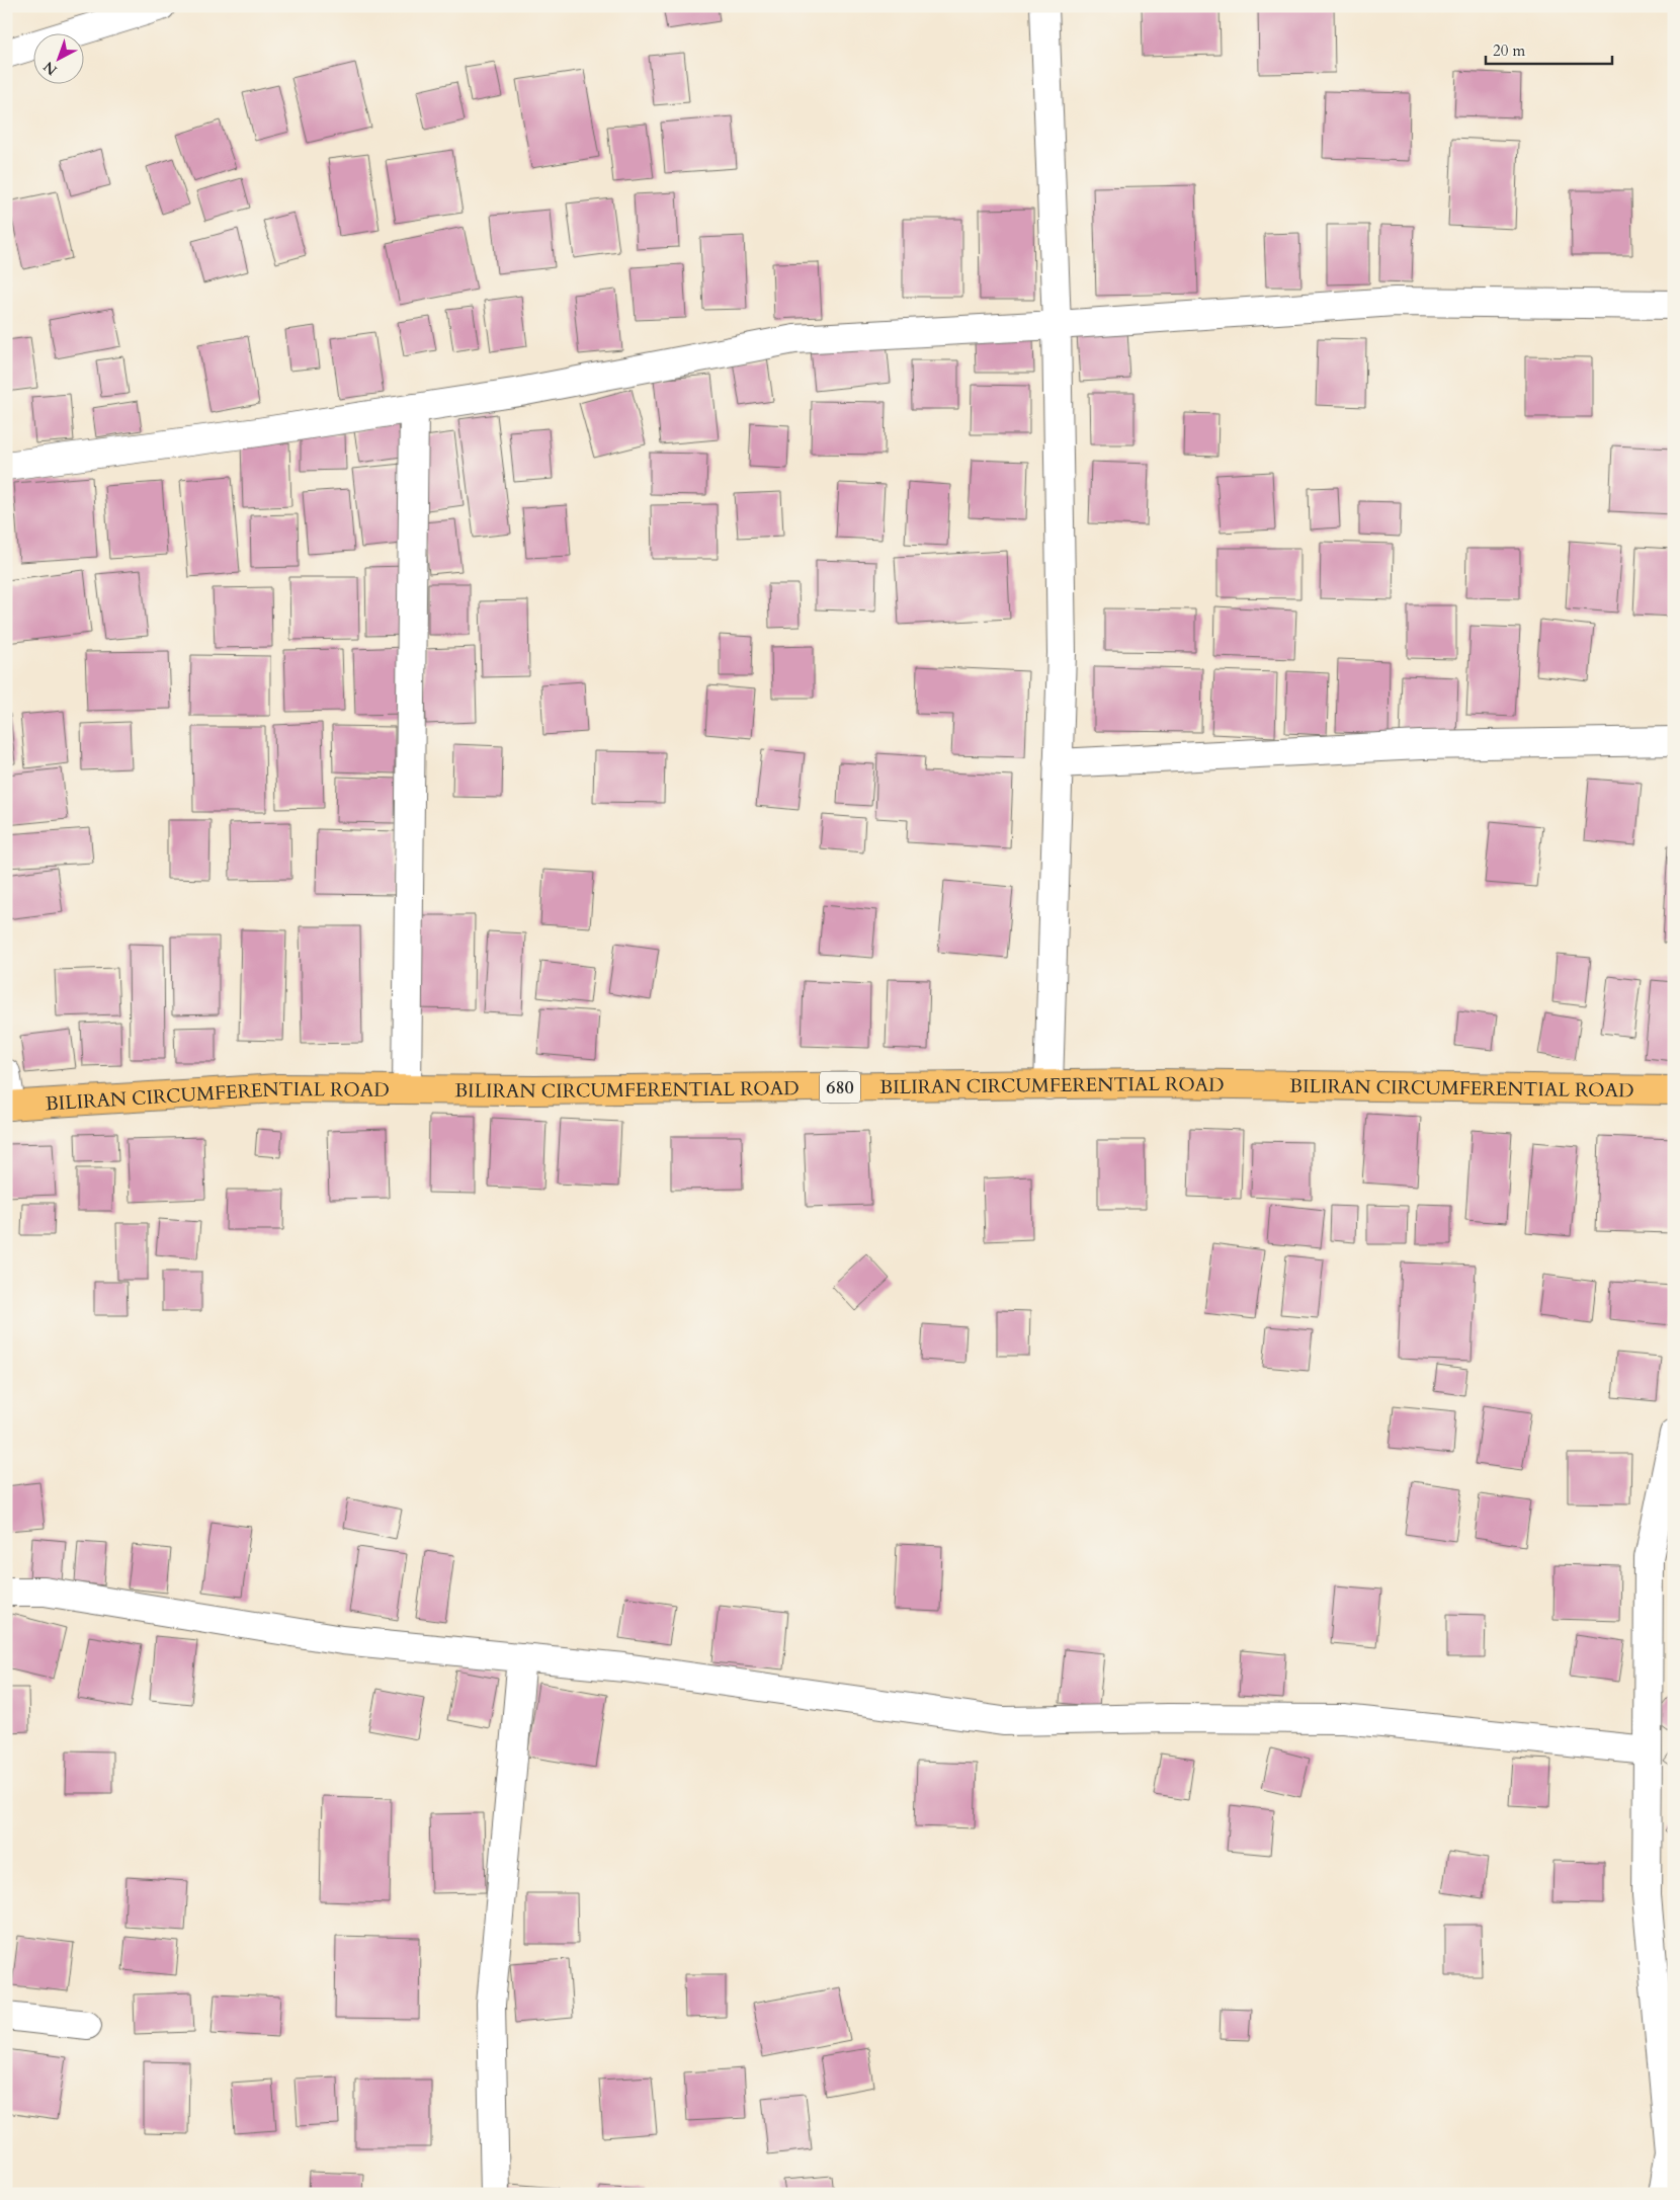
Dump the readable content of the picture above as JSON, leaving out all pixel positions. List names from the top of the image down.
{
  "streets": {
    "main road": ["BILIRAN CIRCUMFERENTIAL ROAD", "680"]
  },
  "scale_bar": "20 m",
  "north": "bottom left"
}
